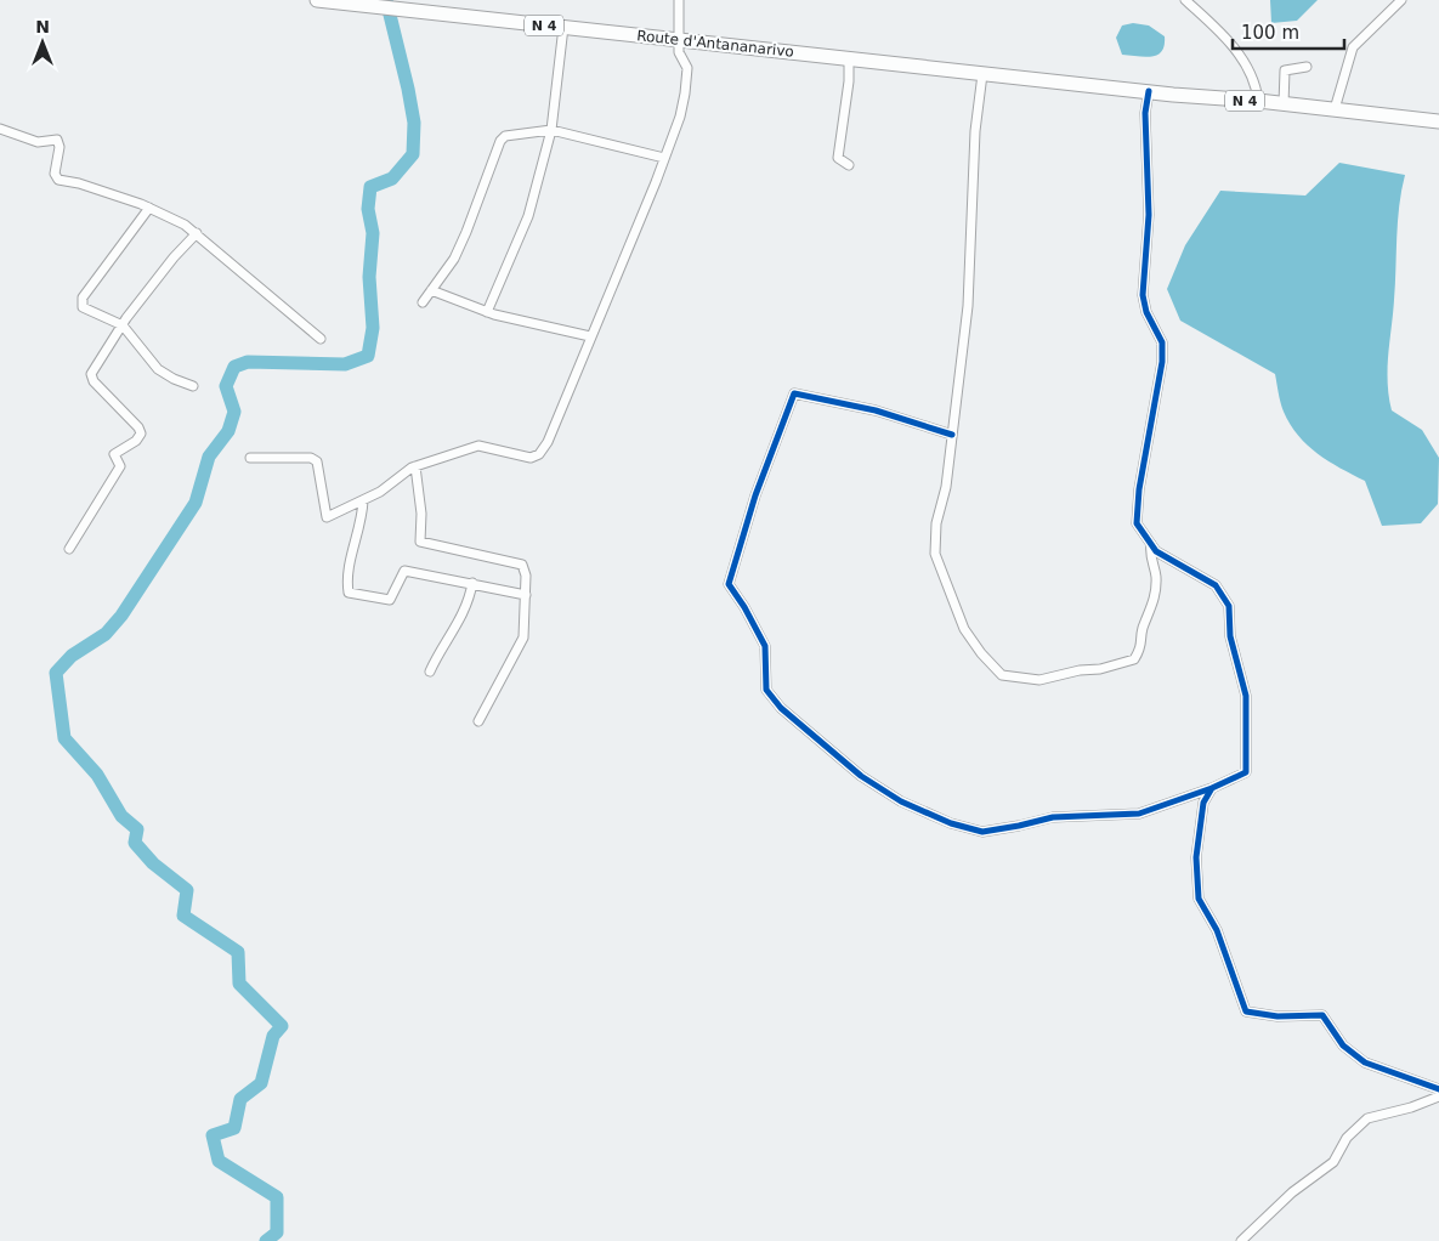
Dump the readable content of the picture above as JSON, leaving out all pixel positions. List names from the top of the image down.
{
  "streets": {
    "main road": ["N 4", "Route d'Antananarivo"]
  },
  "crossings": [
    ["N 4", "Route d'Antananarivo"]
  ],
  "scale_bar": "100 m",
  "north": "top"
}
